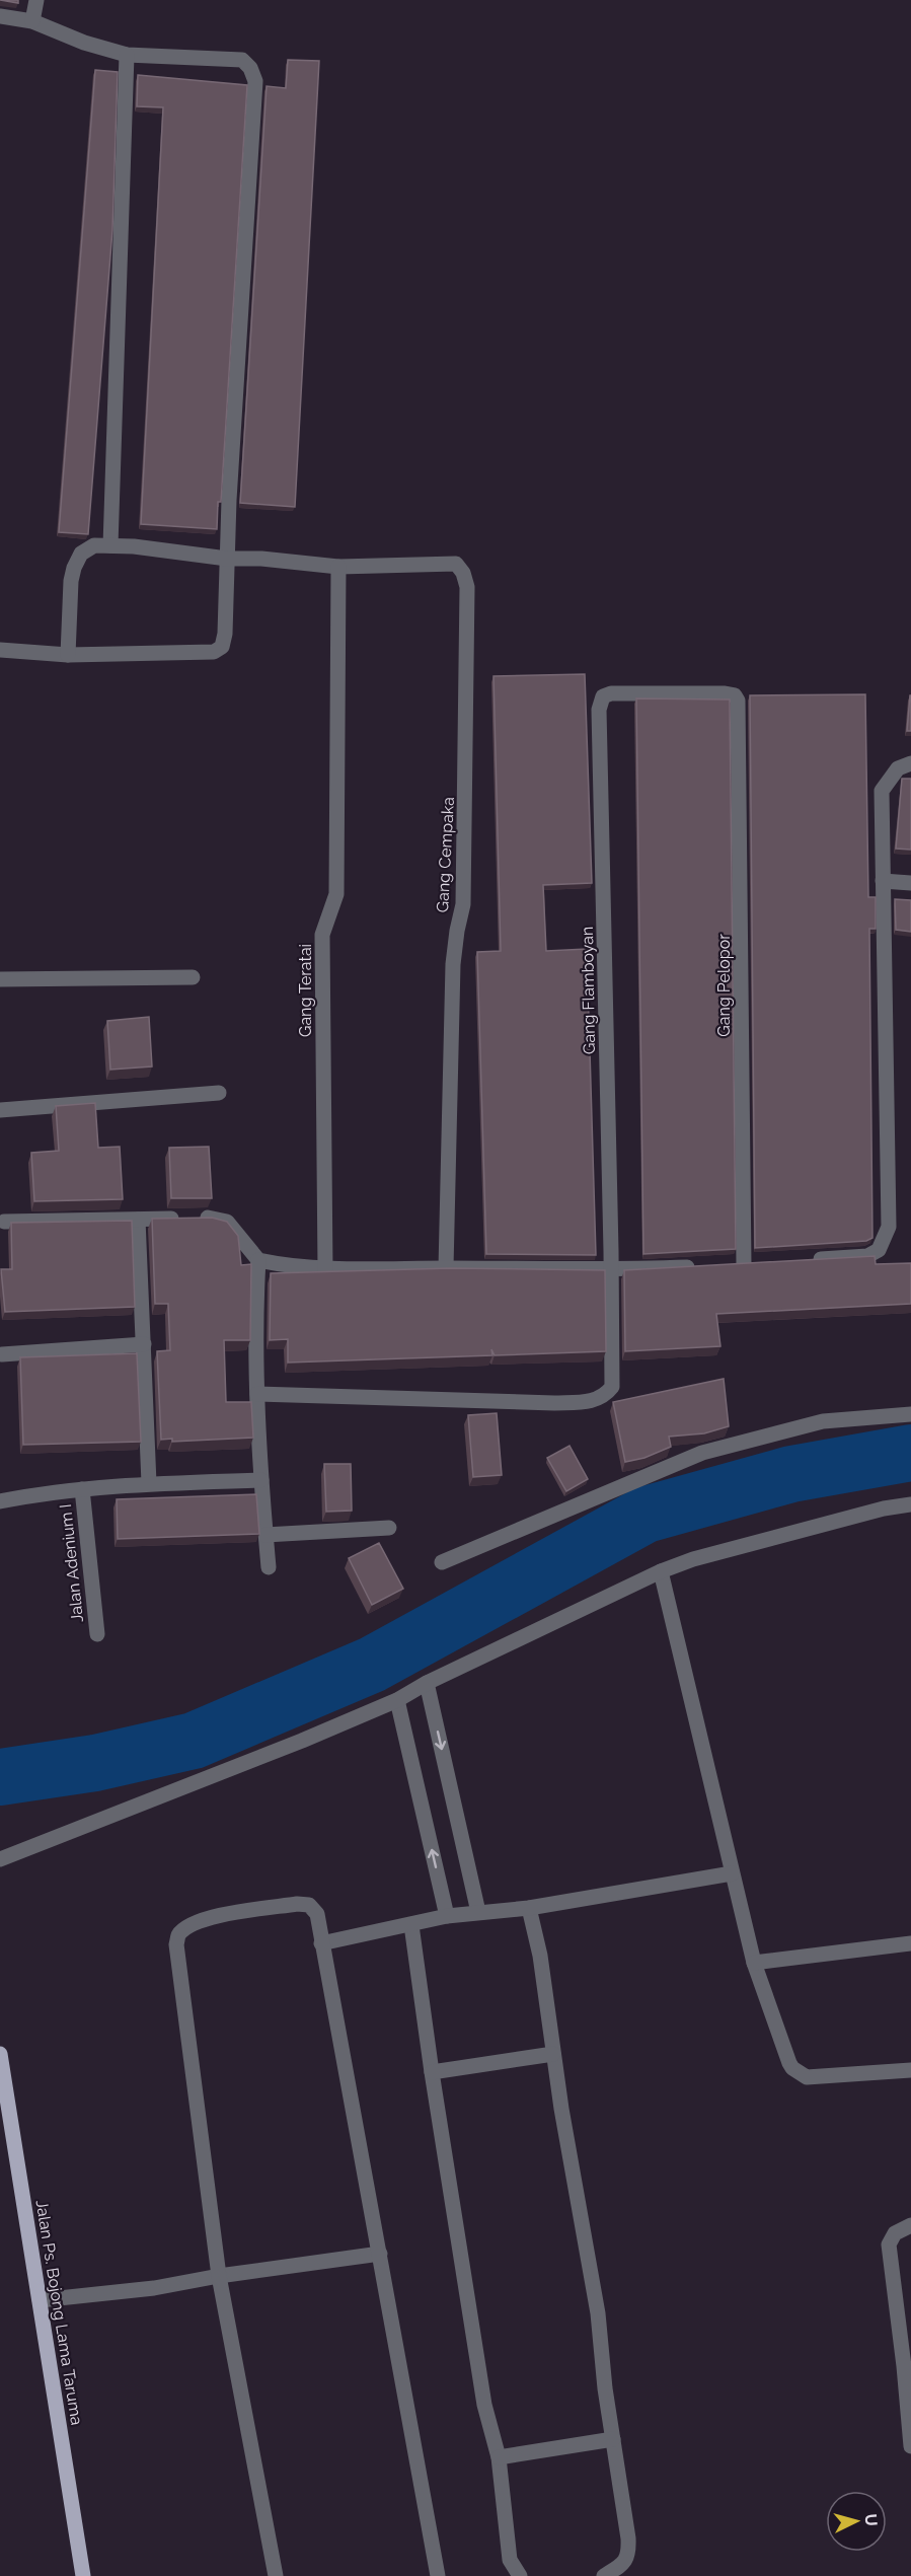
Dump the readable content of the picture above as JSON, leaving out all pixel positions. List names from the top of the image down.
{
  "streets": {
    "main road": ["Jalan Ps. Bojong Lama Taruma"],
    "street": [
      "Gang Cempaka",
      "Gang Pelopor",
      "Gang Teratai",
      "Gang Flamboyan",
      "Jalan Adenium I"
    ]
  },
  "crossings": [
    ["Gang Cempaka", "Gang Teratai"],
    ["Gang Pelopor", "Gang Flamboyan"]
  ],
  "north": "right"
}
